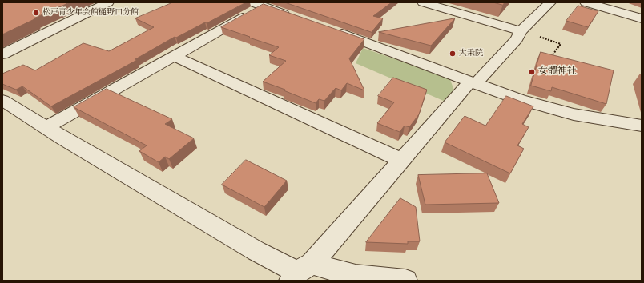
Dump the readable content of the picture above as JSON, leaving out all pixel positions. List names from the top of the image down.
{
  "places": ["松戸青少年会館樋野口分館", "大乗院", "女體神社"]
}
